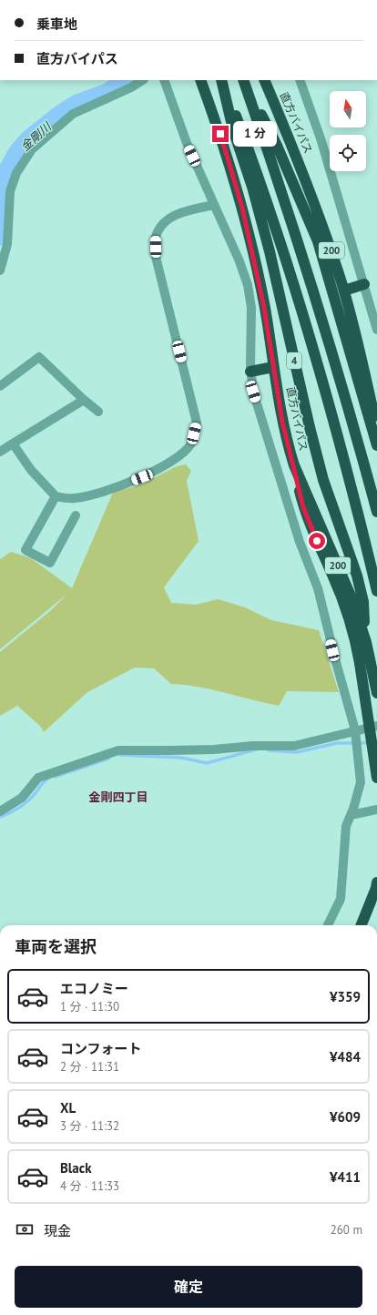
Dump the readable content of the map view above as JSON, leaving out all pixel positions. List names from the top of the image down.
{
  "streets": {
    "highway": ["直方バイパス", "200", "4"]
  },
  "crossings": [
    ["直方バイパス", "4"]
  ],
  "districts": ["金剛四丁目"],
  "water": ["金剛川"],
  "north": "top",
  "page": {
    "banner": ["乗車地", "直方バイパス"],
    "bubble": "1 分",
    "heading": "車両を選択",
    "list": [
      {
        "name": "エコノミー",
        "note": "1 分 · 11:30",
        "value": "¥359"
      },
      {
        "name": "コンフォート",
        "note": "2 分 · 11:31",
        "value": "¥484"
      },
      {
        "name": "XL",
        "note": "3 分 · 11:32",
        "value": "¥609"
      },
      {
        "name": "Black",
        "note": "4 分 · 11:33",
        "value": "¥411"
      }
    ],
    "pay": ["現金", "260 m"],
    "buttons": "確定"
  }
}
